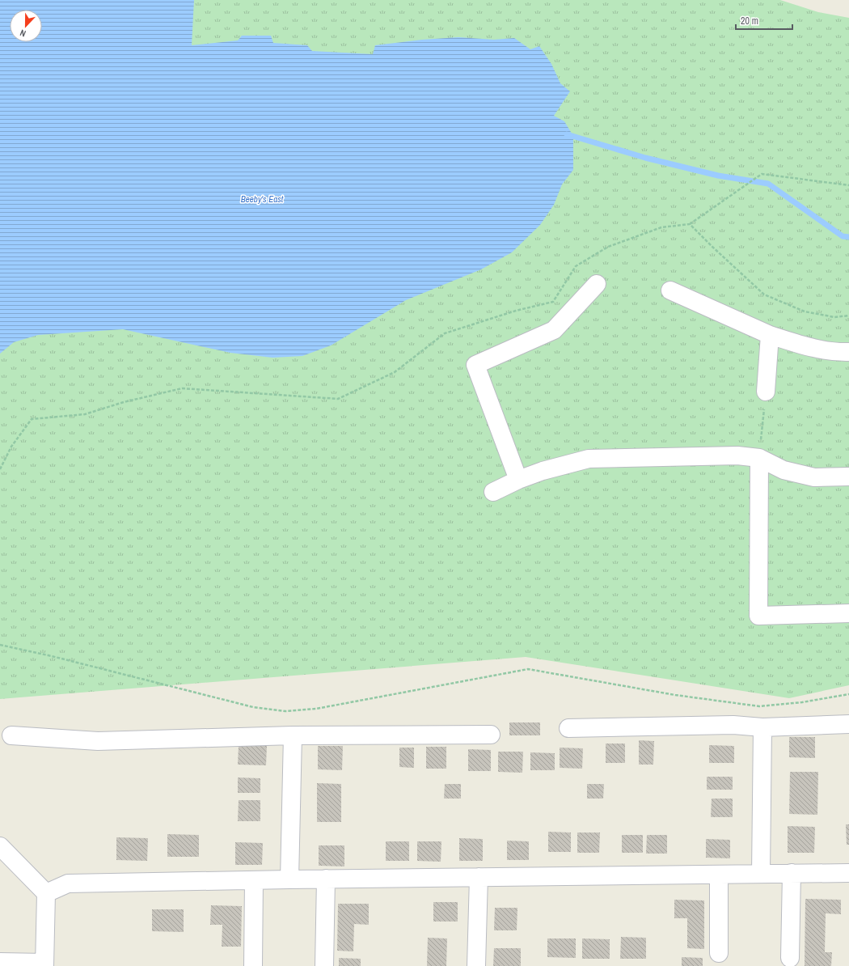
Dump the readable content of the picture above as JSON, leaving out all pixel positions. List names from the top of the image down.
{
  "water": ["Beeby's East"],
  "scale_bar": "20 m",
  "north": "bottom"
}
